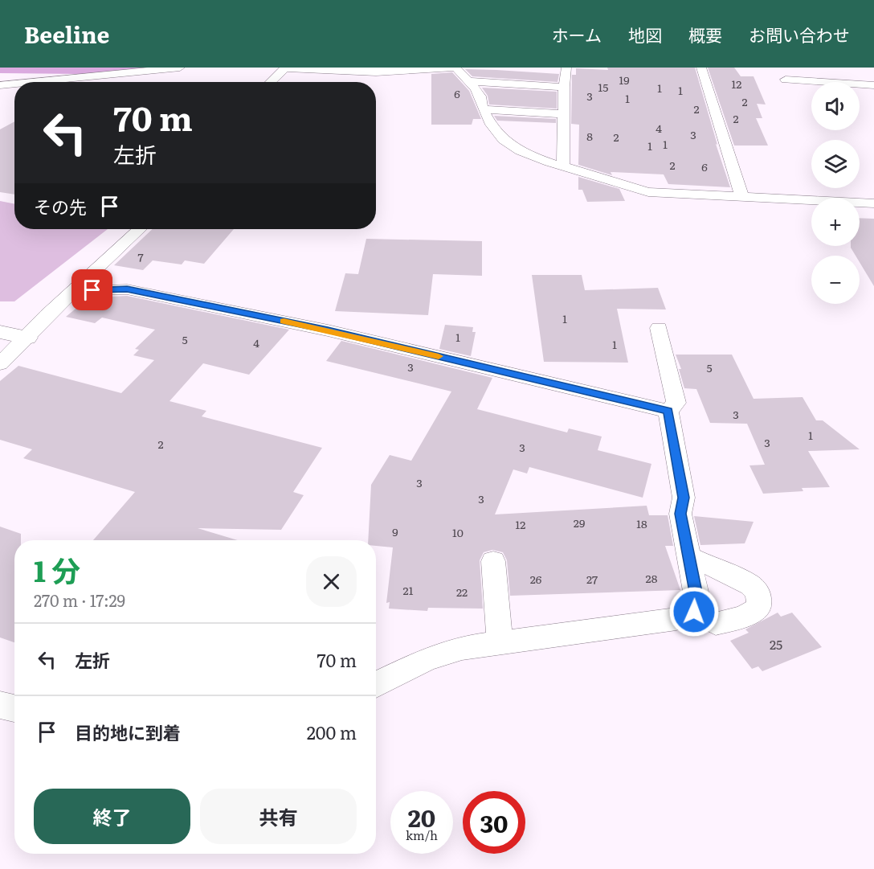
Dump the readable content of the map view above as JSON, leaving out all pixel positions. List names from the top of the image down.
{
  "house_numbers": [
    "19",
    "12",
    "15",
    "1",
    "1",
    "6",
    "3",
    "1",
    "2",
    "2",
    "2",
    "4",
    "3",
    "8",
    "2",
    "1",
    "1",
    "2",
    "6",
    "7",
    "1",
    "1",
    "5",
    "4",
    "1",
    "3",
    "5",
    "3",
    "1",
    "3",
    "2",
    "3",
    "3",
    "3",
    "29",
    "18",
    "12",
    "9",
    "10",
    "28",
    "26",
    "27",
    "21",
    "22",
    "25"
  ],
  "page": {
    "header": "Beeline",
    "nav": [
      "ホーム",
      "地図",
      "概要",
      "お問い合わせ"
    ],
    "map_buttons": ["+", "−"],
    "turn": ["70 m", "左折"],
    "then": "その先",
    "heading": ["1 分", "270 m · 17:29"],
    "list": [
      {
        "name": "左折",
        "value": "70 m"
      },
      {
        "name": "目的地に到着",
        "value": "200 m"
      }
    ],
    "buttons": ["終了", "共有"],
    "speed": "20 km/h",
    "limit": "30"
  }
}
